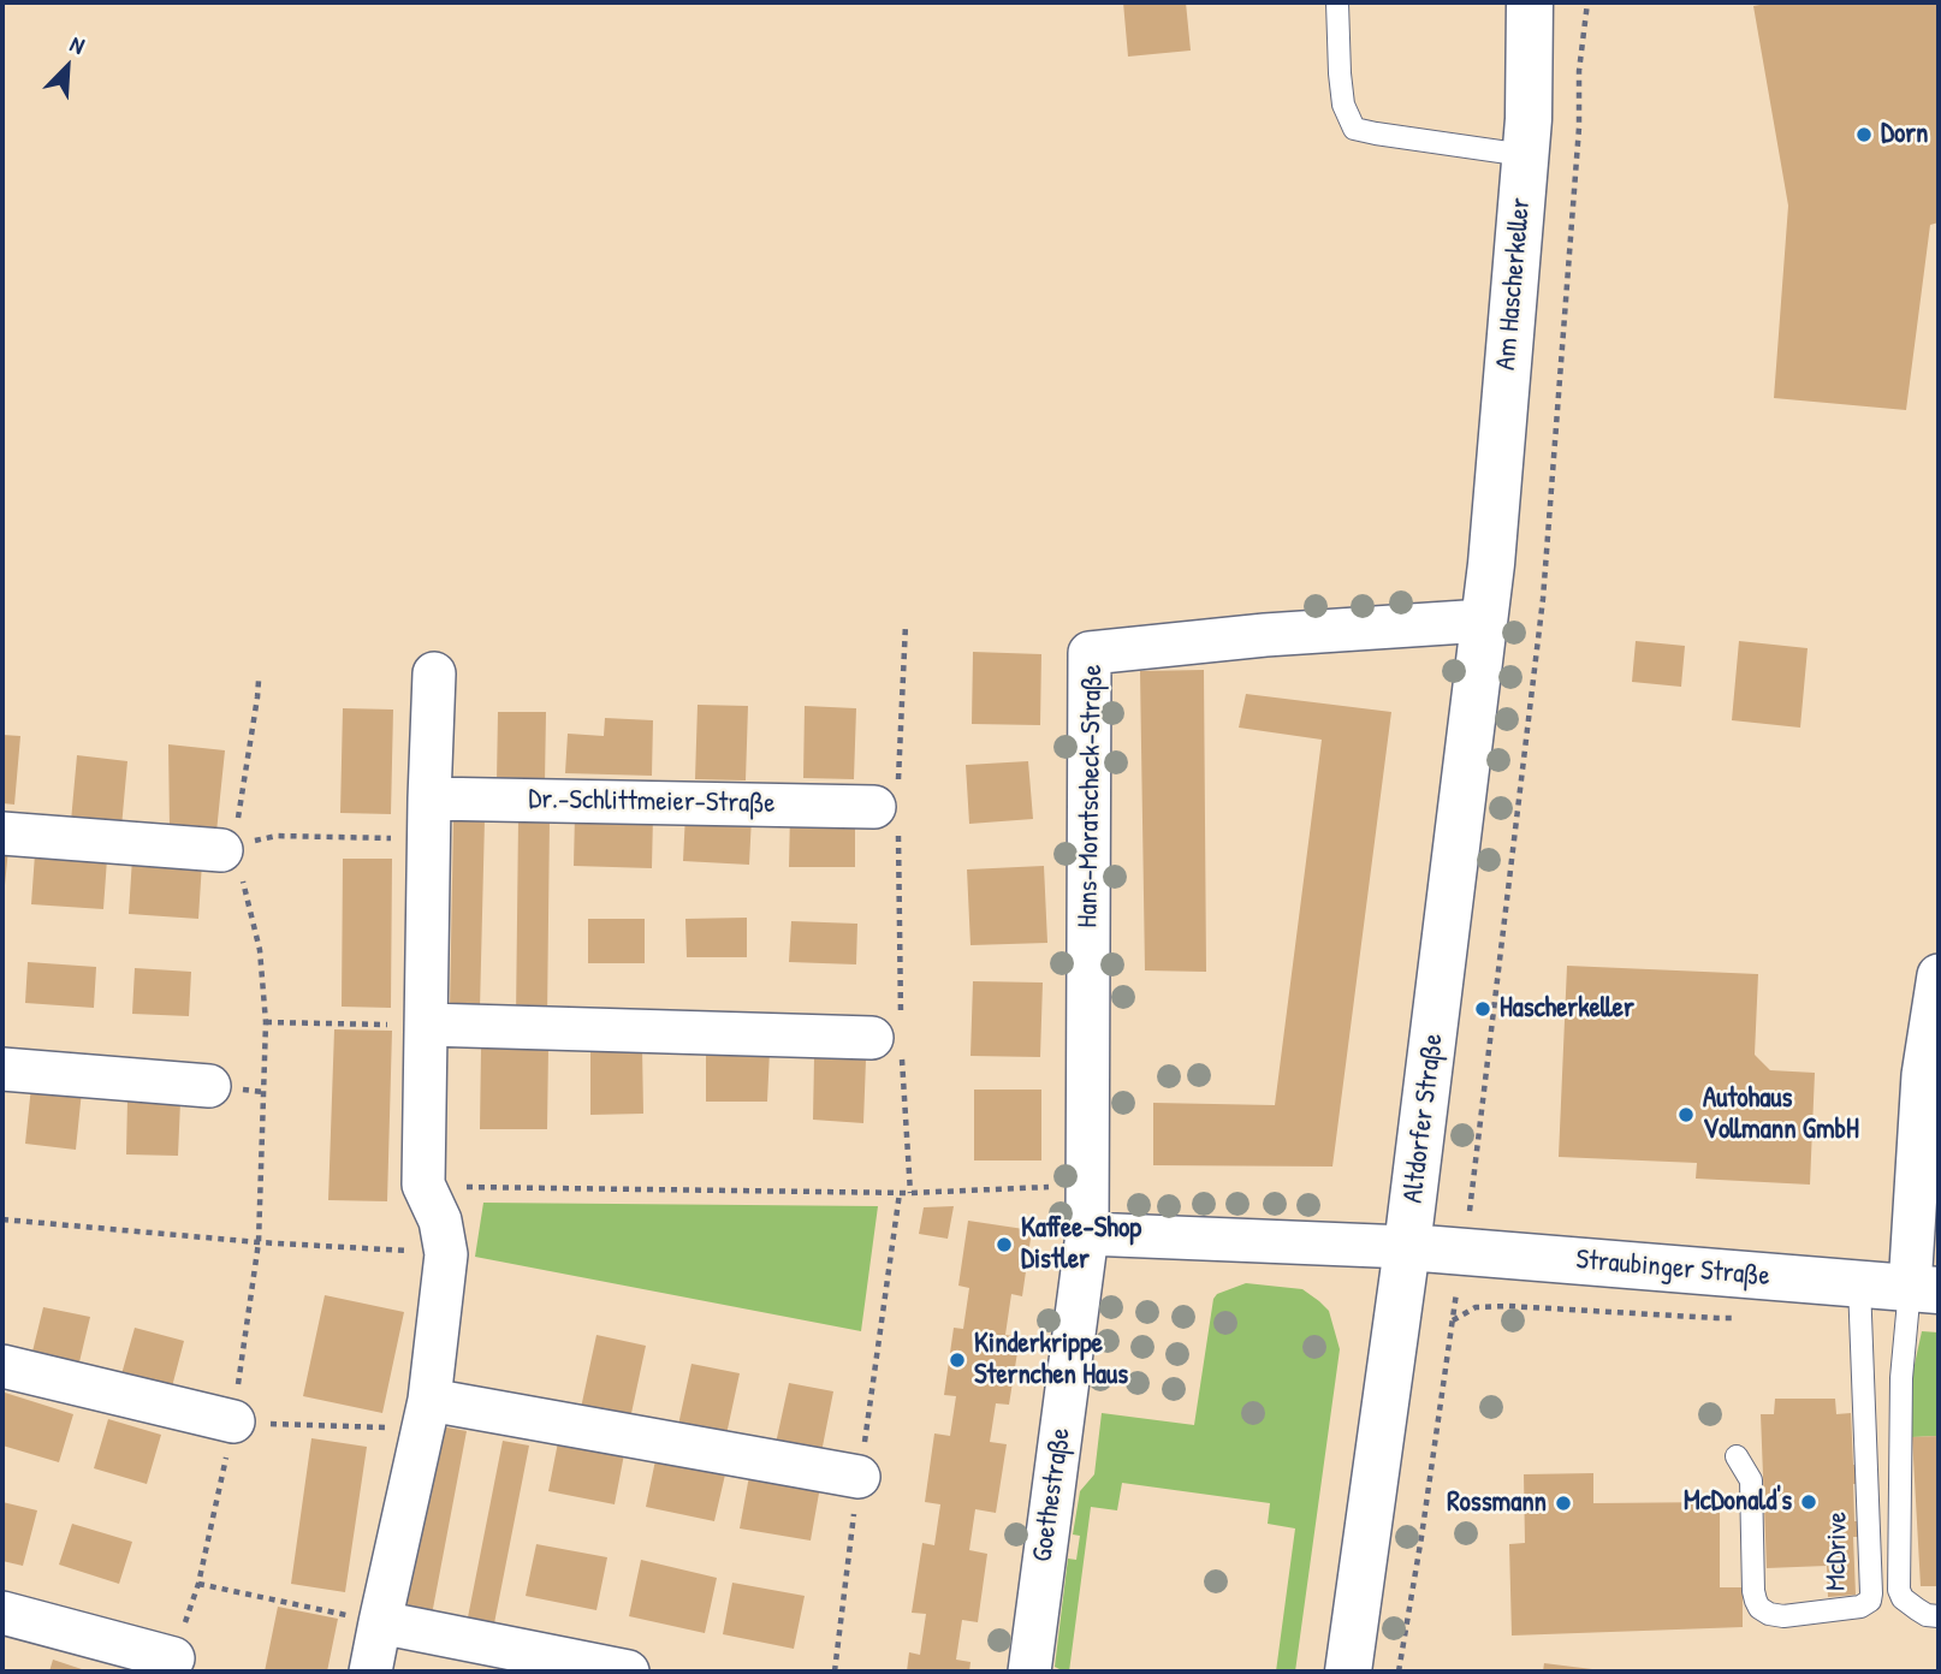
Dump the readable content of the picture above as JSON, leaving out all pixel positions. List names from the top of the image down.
{
  "streets": {
    "main road": ["Am Hascherkeller", "Altdorfer Straße", "Straubinger Straße"],
    "street": ["Hans-Moratscheck-Straße", "Dr.-Schlittmeier-Straße", "Goethestraße"],
    "lane": ["McDrive"]
  },
  "crossings": [
    ["Am Hascherkeller", "Altdorfer Straße"],
    ["Hans-Moratscheck-Straße", "Altdorfer Straße"],
    ["Hans-Moratscheck-Straße", "Goethestraße"],
    ["Altdorfer Straße", "Straubinger Straße"],
    ["Straubinger Straße", "McDrive"]
  ],
  "places": [
    "Dorn",
    "Hascherkeller",
    "Autohaus Vollmann GmbH",
    "Kaffee-Shop Distler",
    "Kinderkrippe Sternchen Haus",
    "McDonald's",
    "Rossmann"
  ],
  "north": "top right"
}
